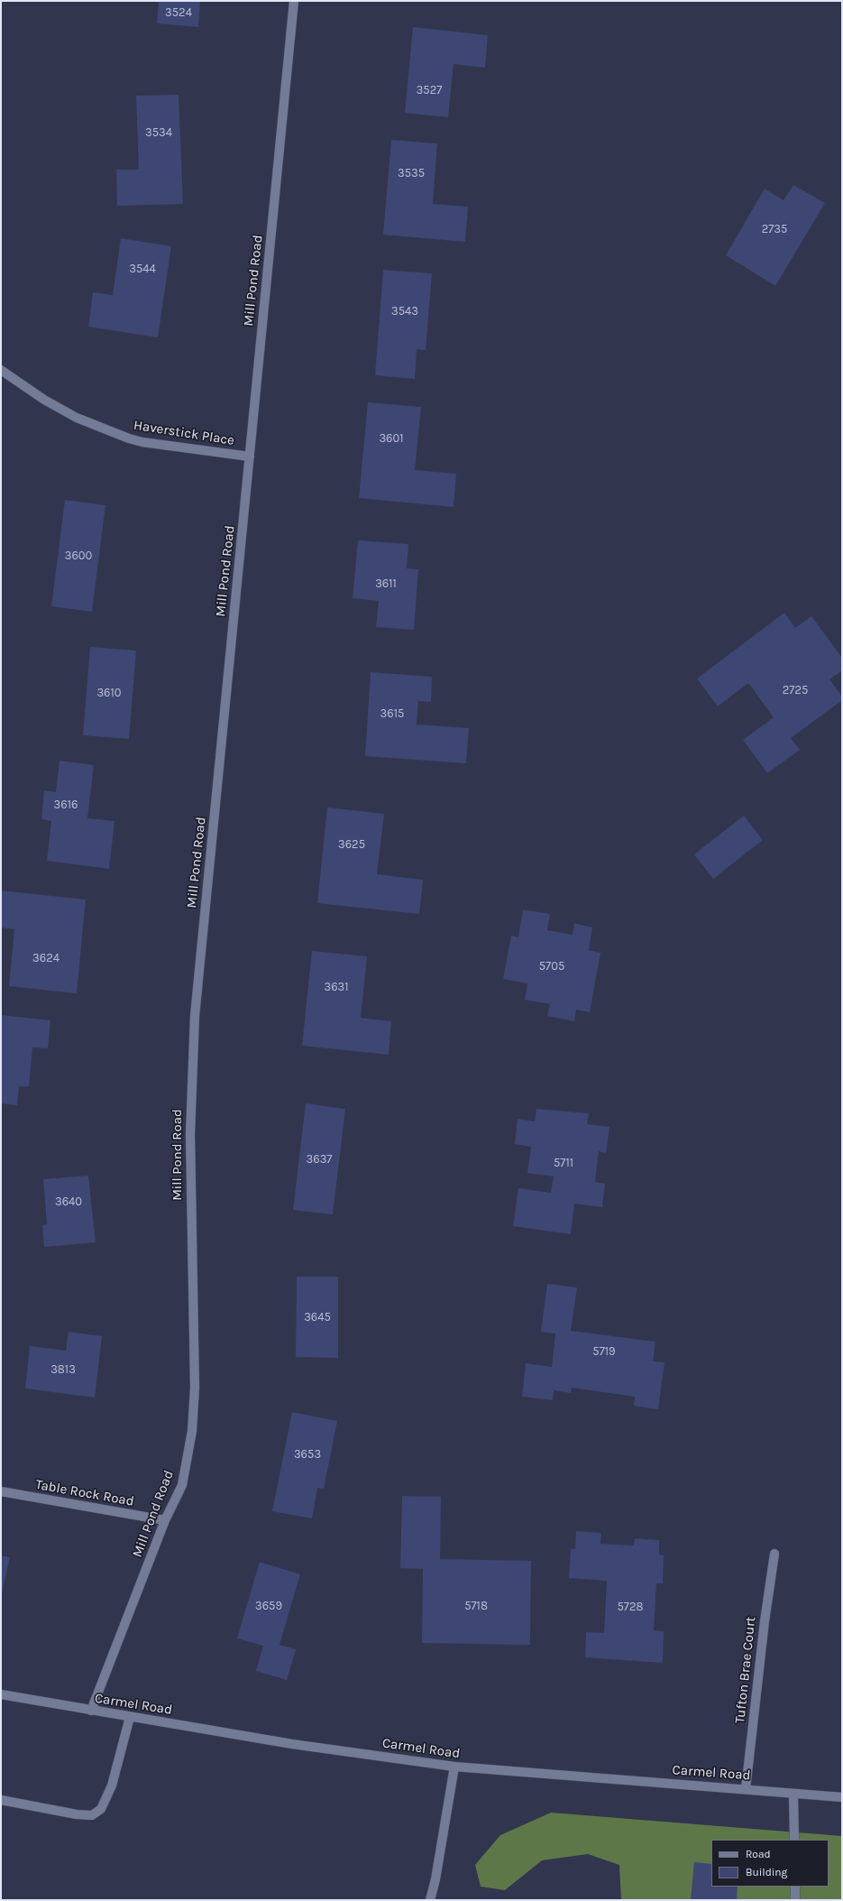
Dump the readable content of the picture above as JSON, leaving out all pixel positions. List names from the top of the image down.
{
  "streets": {
    "street": [
      "Mill Pond Road",
      "Haverstick Place",
      "Table Rock Road",
      "Tufton Brae Court",
      "Carmel Road"
    ]
  },
  "crossings": [
    ["Mill Pond Road", "Haverstick Place"],
    ["Mill Pond Road", "Table Rock Road"],
    ["Mill Pond Road", "Carmel Road"],
    ["Tufton Brae Court", "Carmel Road"]
  ],
  "house_numbers": [
    "3524",
    "3527",
    "3534",
    "3535",
    "2735",
    "3544",
    "3543",
    "3601",
    "3600",
    "3611",
    "2725",
    "3610",
    "3615",
    "3616",
    "3625",
    "3624",
    "5705",
    "3631",
    "3637",
    "5711",
    "3640",
    "3645",
    "5719",
    "3813",
    "3653",
    "3659",
    "5718",
    "5728"
  ],
  "legend": ["Road", "Building"]
}
